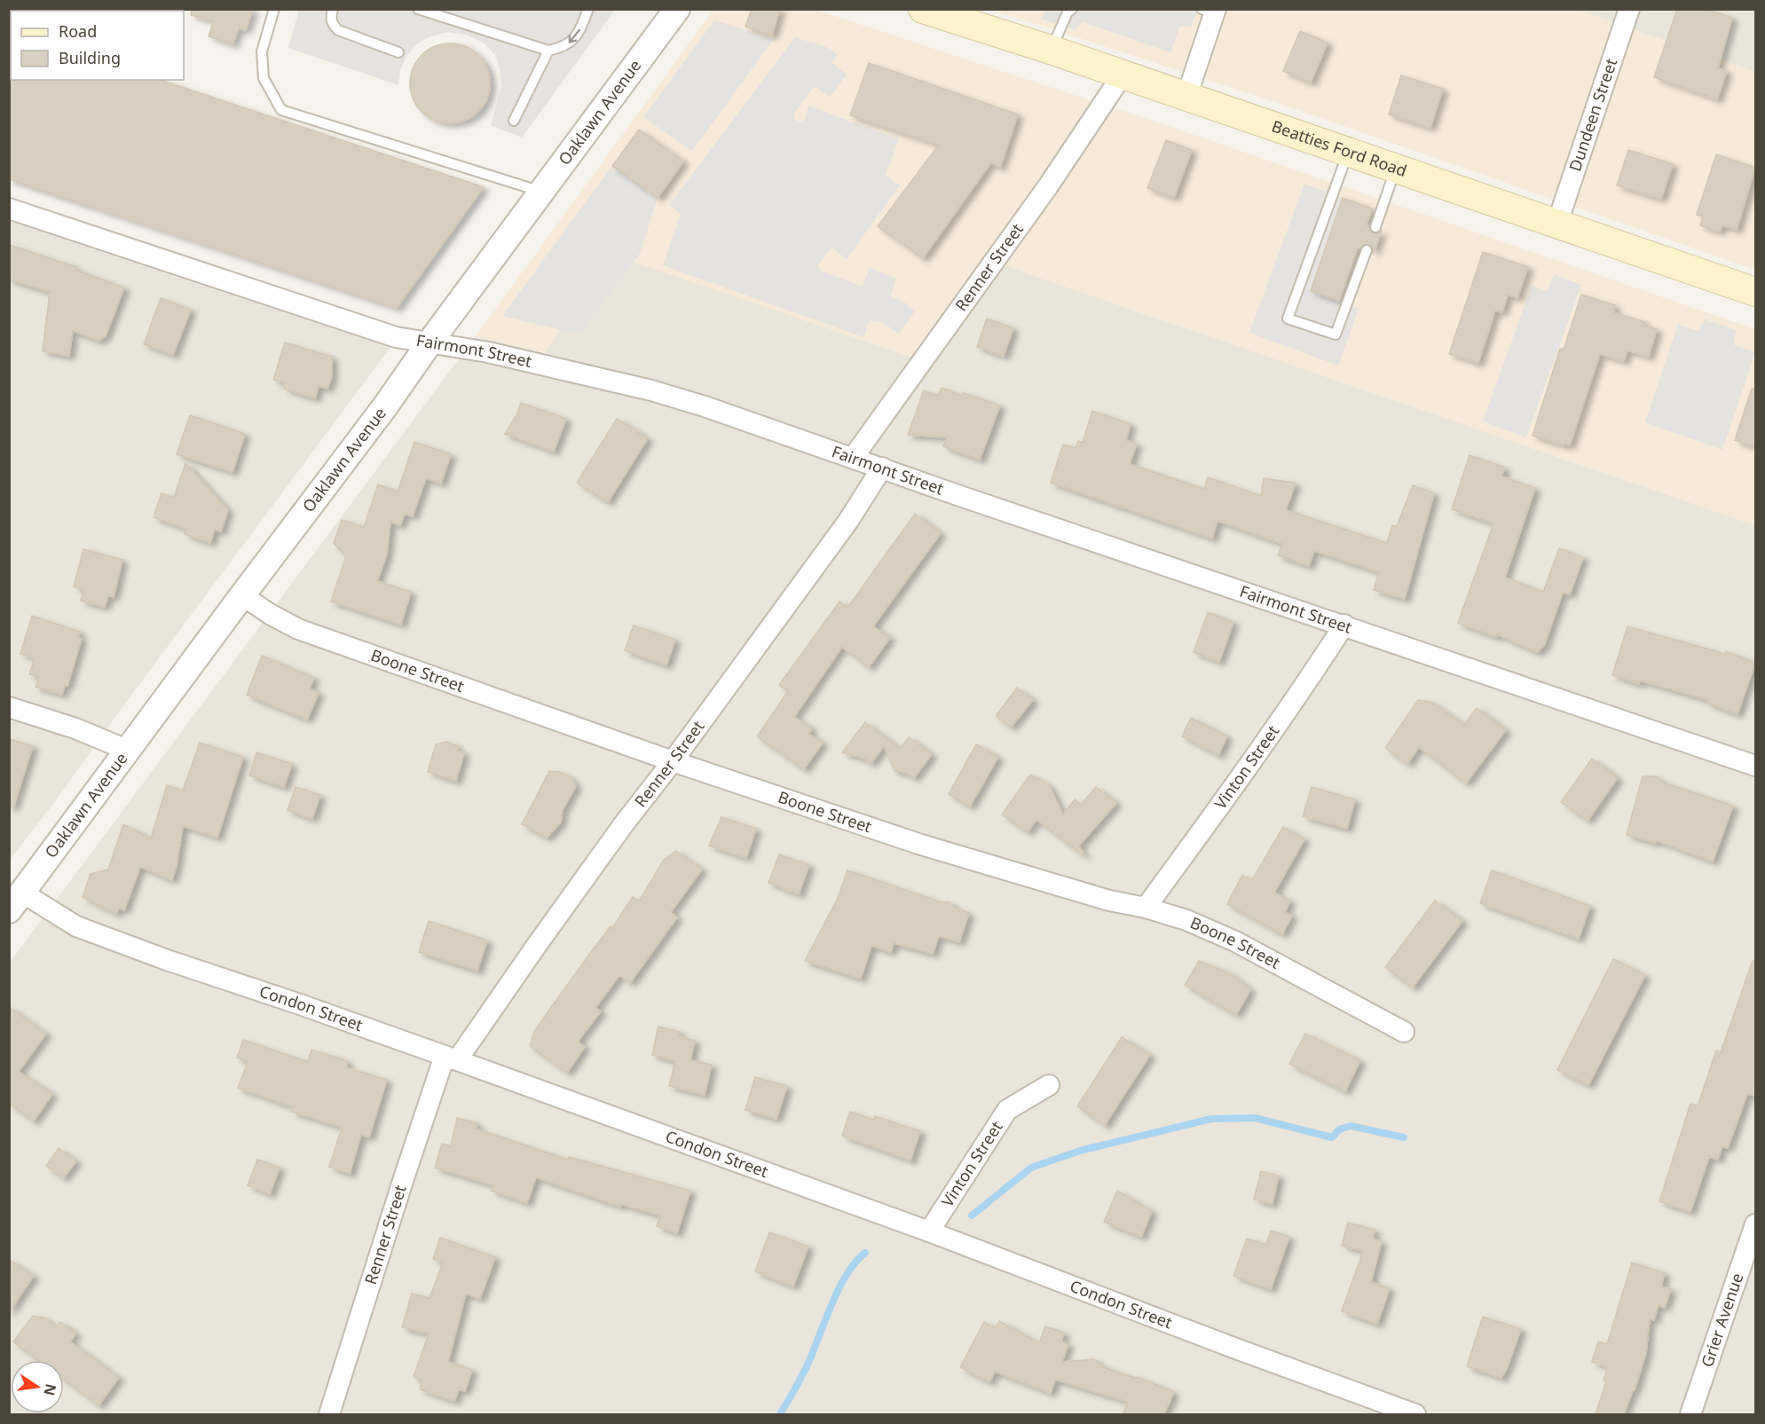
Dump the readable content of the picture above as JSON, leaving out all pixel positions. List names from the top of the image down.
{
  "streets": {
    "main road": ["Beatties Ford Road"],
    "street": [
      "Oaklawn Avenue",
      "Dundeen Street",
      "Renner Street",
      "Fairmont Street",
      "Boone Street",
      "Vinton Street",
      "Condon Street",
      "Grier Avenue"
    ]
  },
  "crossings": [
    ["Oaklawn Avenue", "Fairmont Street"],
    ["Oaklawn Avenue", "Boone Street"],
    ["Oaklawn Avenue", "Condon Street"],
    ["Dundeen Street", "Beatties Ford Road"],
    ["Beatties Ford Road", "Renner Street"],
    ["Renner Street", "Fairmont Street"],
    ["Renner Street", "Boone Street"],
    ["Renner Street", "Condon Street"],
    ["Fairmont Street", "Vinton Street"],
    ["Boone Street", "Vinton Street"],
    ["Vinton Street", "Condon Street"]
  ],
  "legend": ["Road", "Building"],
  "north": "right"
}
